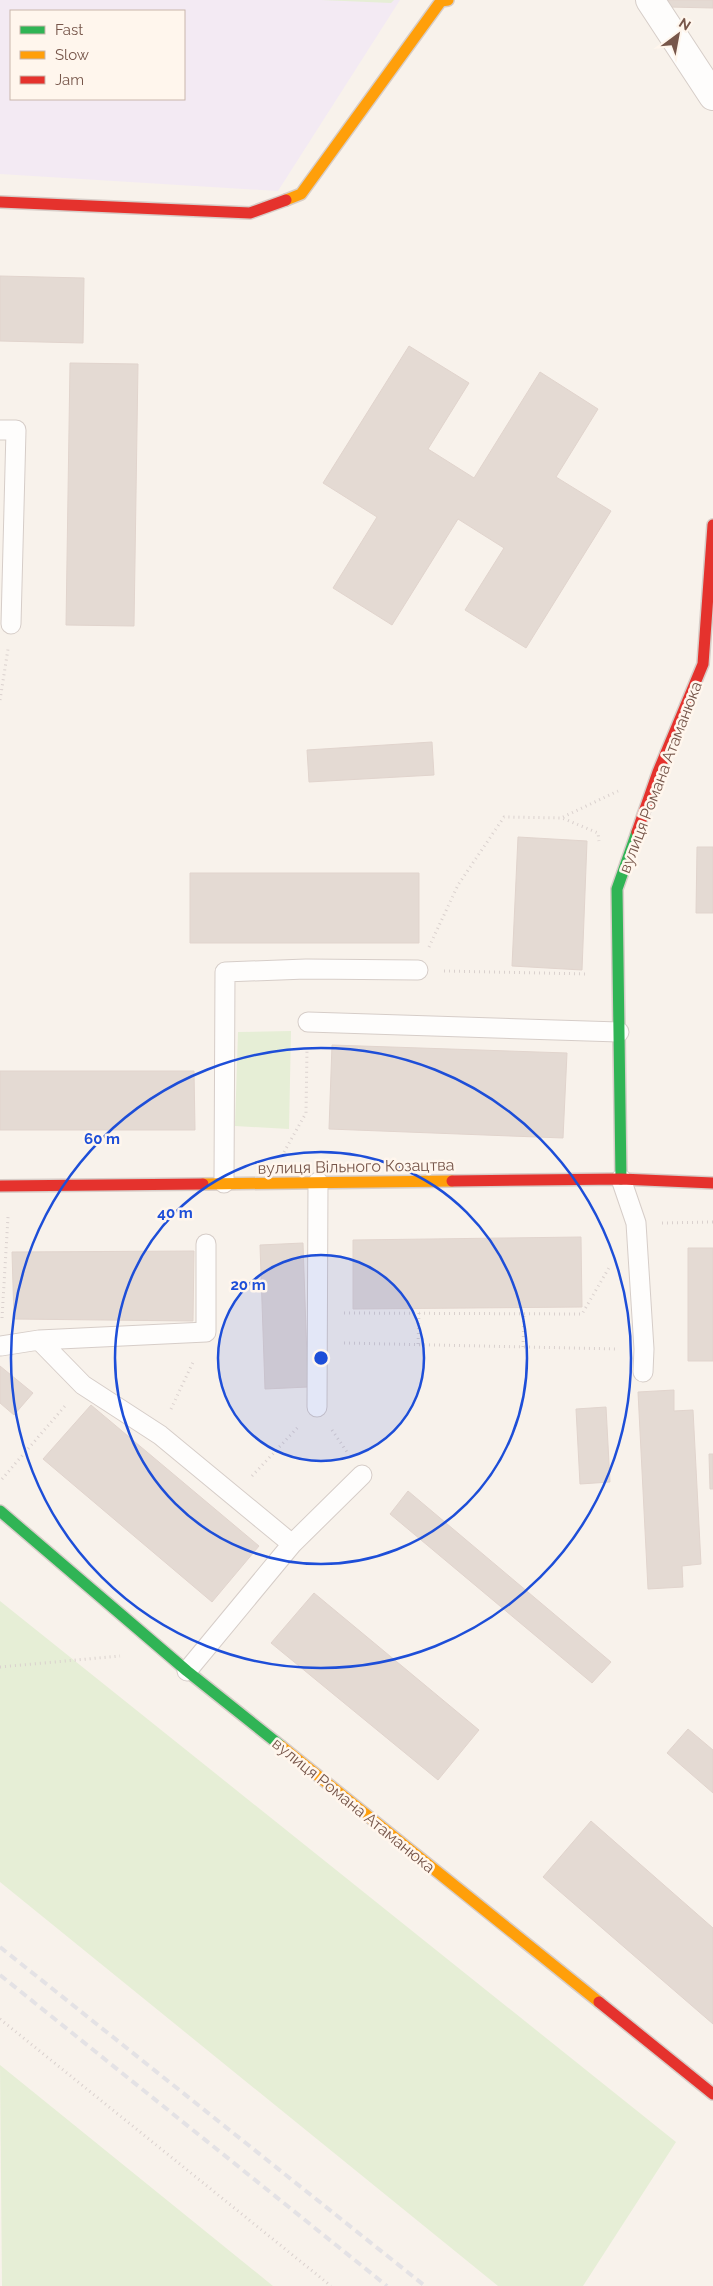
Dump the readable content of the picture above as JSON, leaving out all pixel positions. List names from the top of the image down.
{
  "streets": {
    "street": ["вулиця Романа Атаманюка", "вулиця Вільного Козацтва"]
  },
  "crossings": [
    ["вулиця Романа Атаманюка", "вулиця Вільного Козацтва"]
  ],
  "legend": ["Fast", "Slow", "Jam"],
  "north": "top right",
  "rings": ["60 m", "40 m", "20 m"]
}
